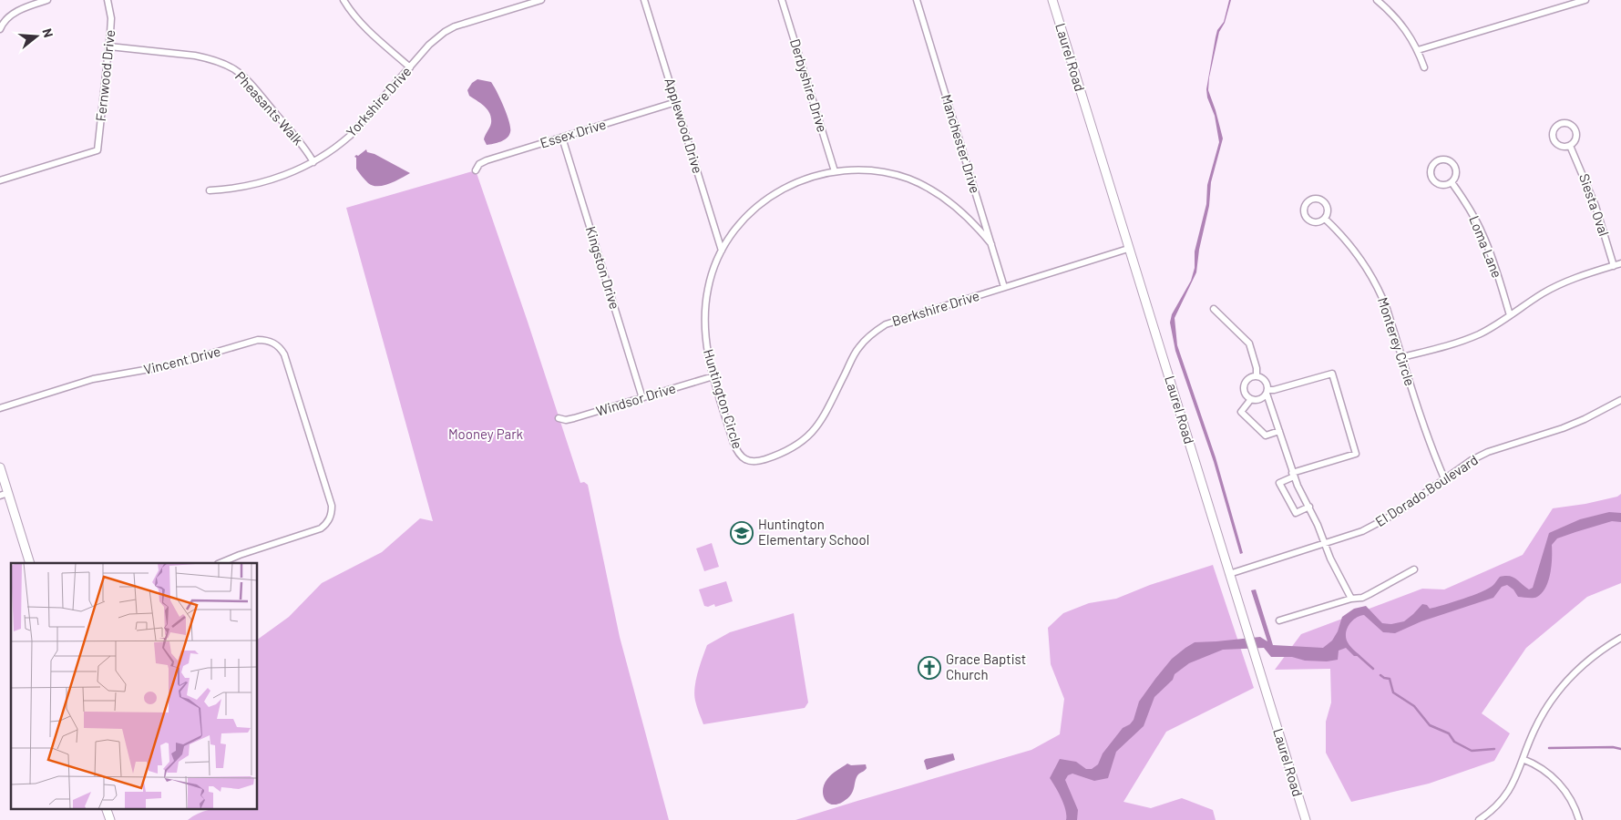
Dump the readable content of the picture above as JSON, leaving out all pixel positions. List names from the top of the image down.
{
  "streets": {
    "street": [
      "Laurel Road",
      "Fernwood Drive",
      "Derbyshire Drive",
      "Yorkshire Drive",
      "Pheasants Walk",
      "Applewood Drive",
      "Essex Drive",
      "Manchester Drive",
      "Siesta Oval",
      "Loma Lane",
      "Kingston Drive",
      "Berkshire Drive",
      "Monterey Circle",
      "Vincent Drive",
      "Huntington Circle",
      "Windsor Drive",
      "El Dorado Boulevard"
    ]
  },
  "crossings": [
    ["Laurel Road", "Berkshire Drive"],
    ["Laurel Road", "El Dorado Boulevard"],
    ["Fernwood Drive", "Pheasants Walk"],
    ["Derbyshire Drive", "Huntington Circle"],
    ["Yorkshire Drive", "Pheasants Walk"],
    ["Applewood Drive", "Essex Drive"],
    ["Applewood Drive", "Huntington Circle"],
    ["Essex Drive", "Kingston Drive"],
    ["Manchester Drive", "Berkshire Drive"],
    ["Manchester Drive", "Huntington Circle"],
    ["Kingston Drive", "Windsor Drive"],
    ["Berkshire Drive", "Huntington Circle"],
    ["Monterey Circle", "El Dorado Boulevard"],
    ["Huntington Circle", "Windsor Drive"]
  ],
  "parks": ["Mooney Park"],
  "places": {
    "school or university": ["Huntington Elementary School"],
    "church": ["Grace Baptist Church"]
  },
  "north": "right"
}
